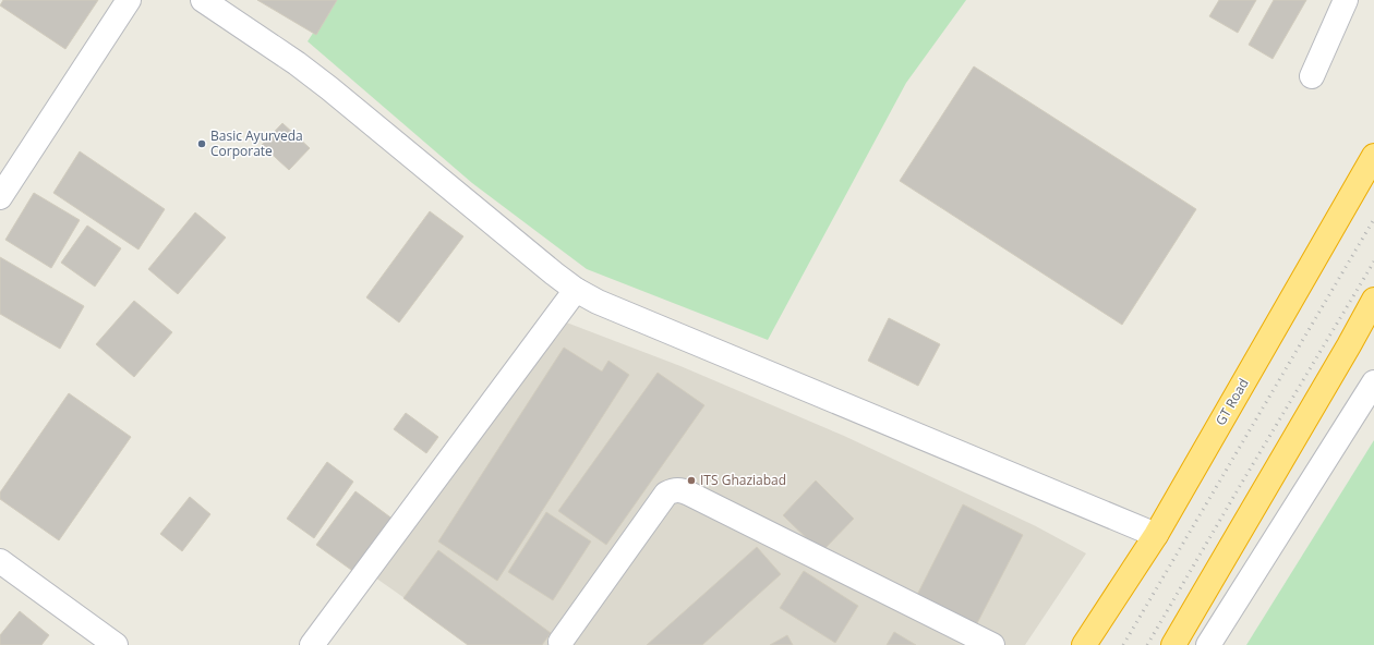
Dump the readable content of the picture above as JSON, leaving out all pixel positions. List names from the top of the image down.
{
  "streets": {
    "highway": ["GT Road"]
  },
  "places": ["Basic Ayurveda Corporate", "ITS Ghaziabad"]
}
